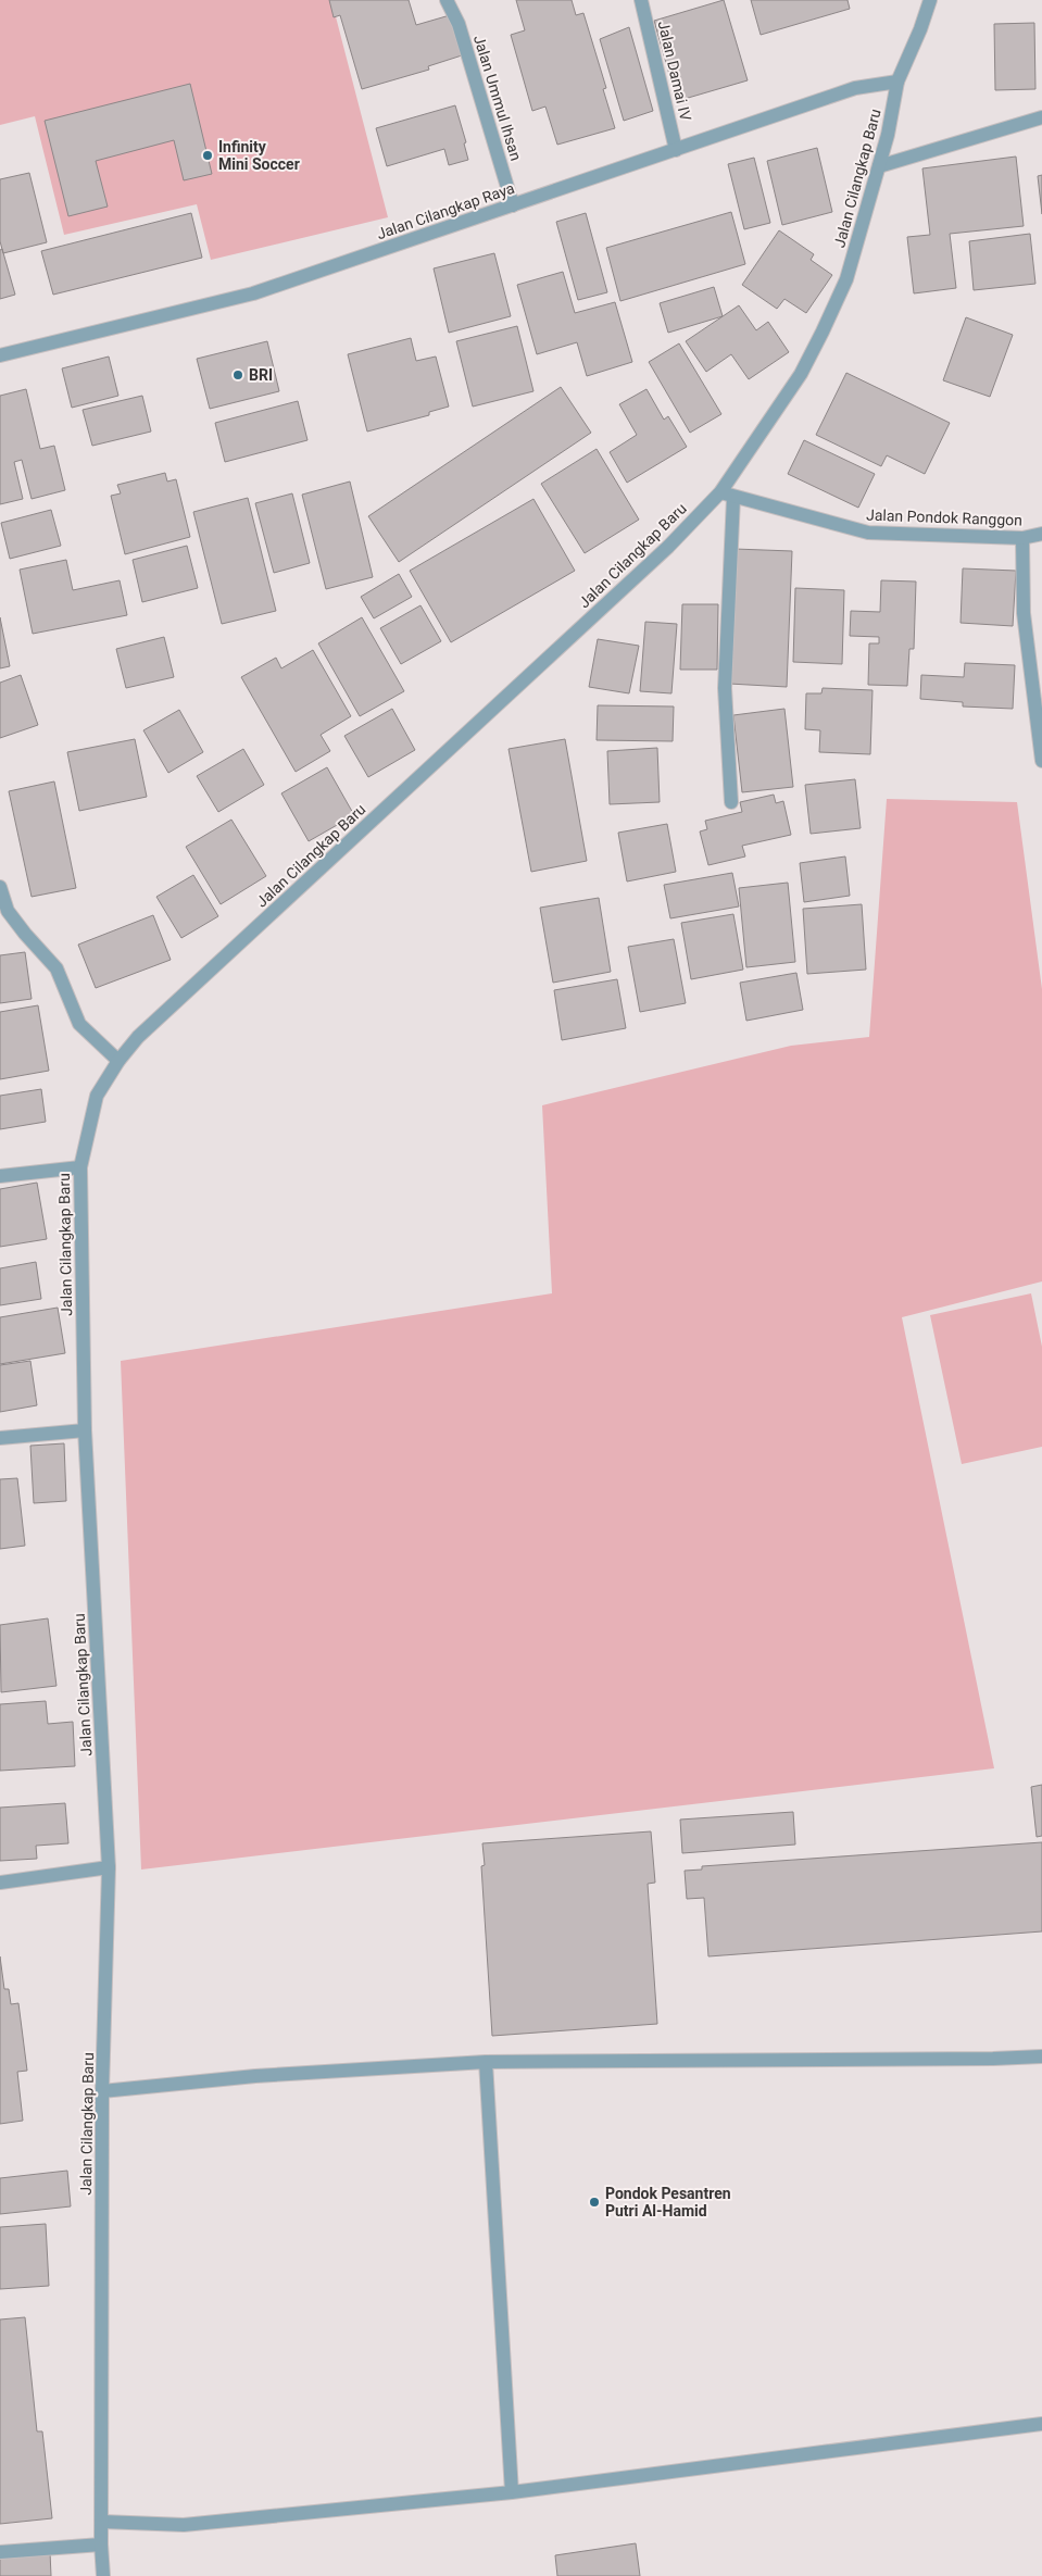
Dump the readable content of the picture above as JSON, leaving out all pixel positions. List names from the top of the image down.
{
  "streets": {
    "street": [
      "Jalan Damai IV",
      "Jalan Ummul Ihsan",
      "Jalan Cilangkap Baru",
      "Jalan Cilangkap Raya",
      "Jalan Pondok Ranggon"
    ]
  },
  "crossings": [
    ["Jalan Damai IV", "Jalan Cilangkap Raya"],
    ["Jalan Ummul Ihsan", "Jalan Cilangkap Raya"],
    ["Jalan Cilangkap Baru", "Jalan Cilangkap Raya"],
    ["Jalan Cilangkap Baru", "Jalan Pondok Ranggon"]
  ],
  "places": ["Infinity Mini Soccer", "BRI", "Pondok Pesantren Putri Al-Hamid"]
}
